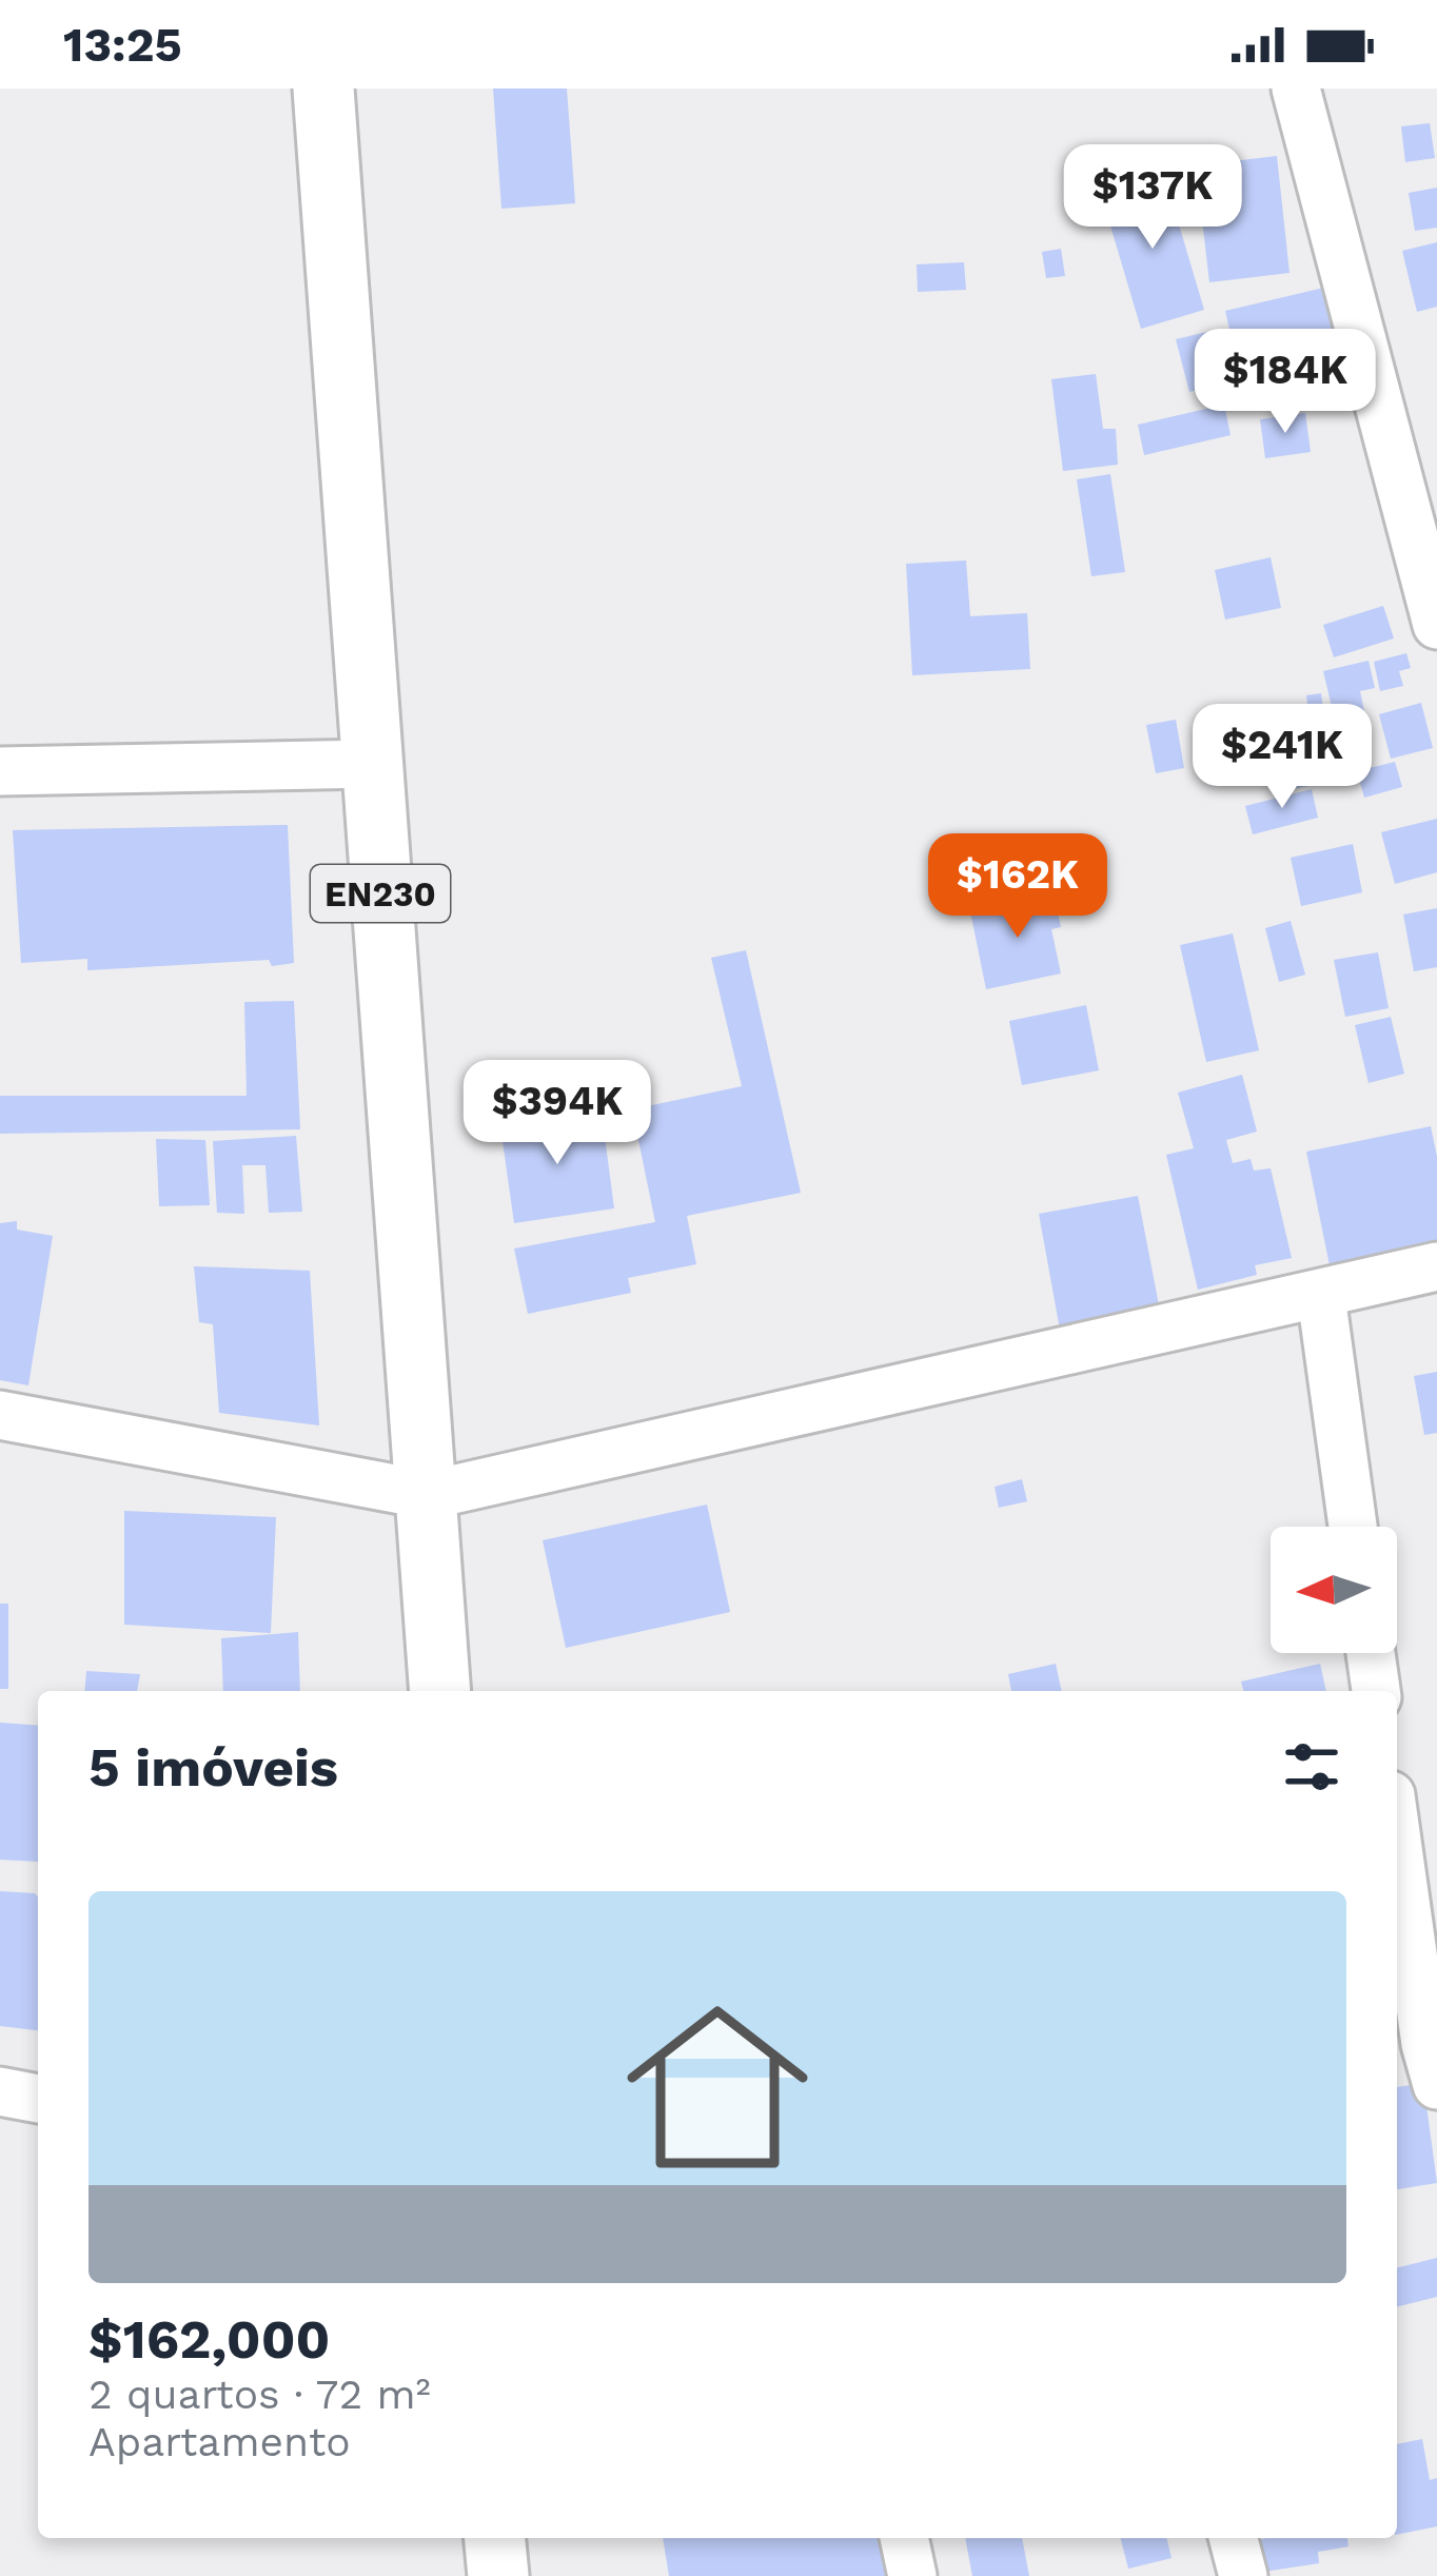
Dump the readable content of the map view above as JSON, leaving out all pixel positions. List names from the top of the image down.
{
  "streets": {
    "main road": ["EN230"]
  },
  "north": "left",
  "page": {
    "status": "13:25",
    "price": [
      "$137K",
      "$184K",
      "$241K",
      "$162K",
      "$394K"
    ],
    "heading": "5 imóveis",
    "list": [
      {
        "name": "$162,000",
        "note": "2 quartos · 72 m² · Apartamento"
      }
    ]
  }
}
